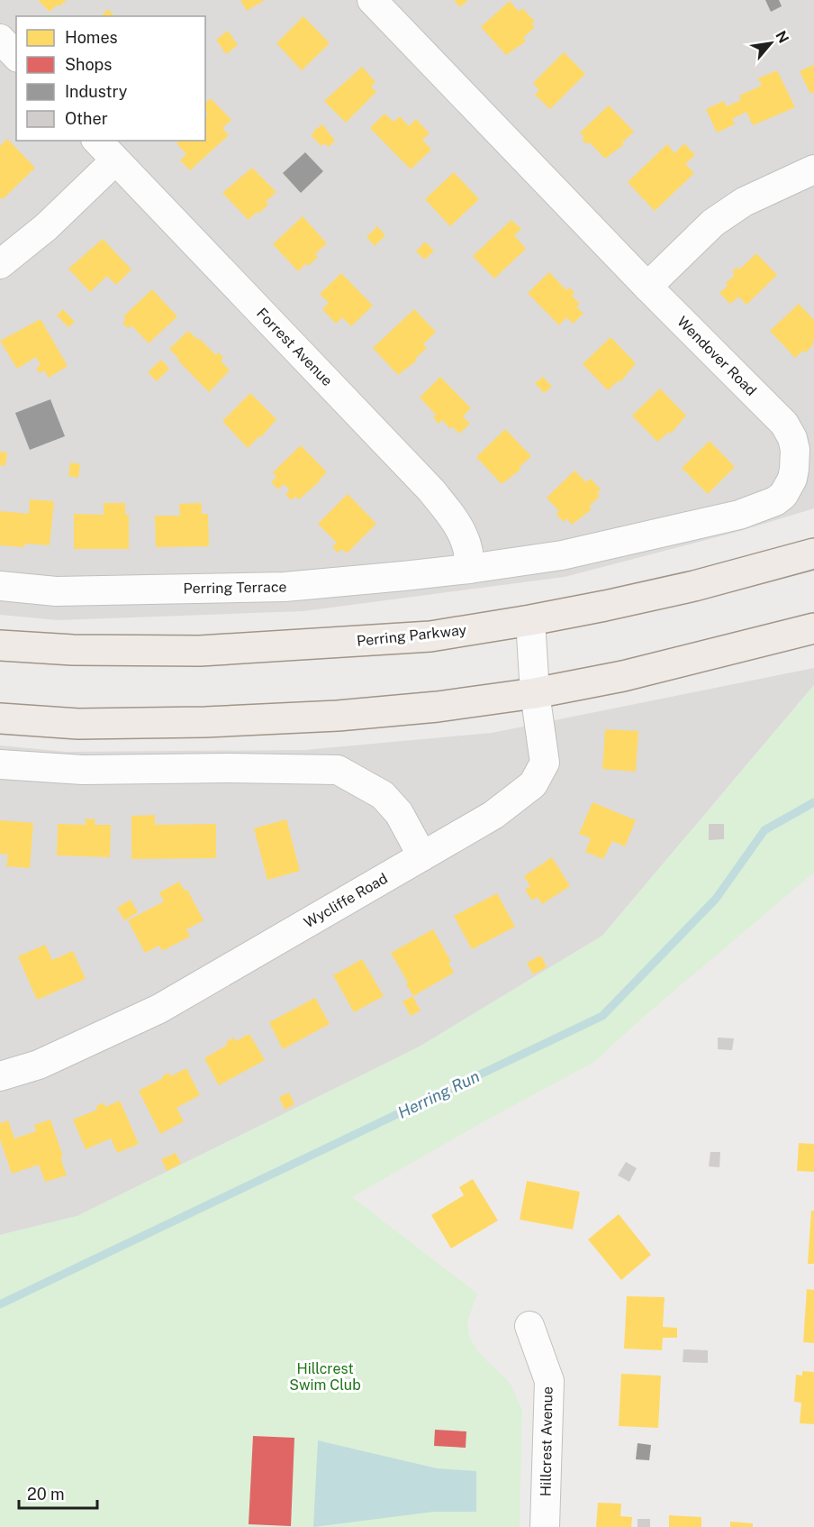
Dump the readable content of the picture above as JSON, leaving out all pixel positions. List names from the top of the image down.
{
  "streets": {
    "main road": ["Perring Parkway"],
    "street": [
      "Forrest Avenue",
      "Wendover Road",
      "Perring Terrace",
      "Wycliffe Road",
      "Hillcrest Avenue"
    ]
  },
  "crossings": [
    ["Forrest Avenue", "Wendover Road"],
    ["Forrest Avenue", "Perring Terrace"],
    ["Wendover Road", "Perring Terrace"],
    ["Perring Parkway", "Wycliffe Road"]
  ],
  "water": ["Herring Run"],
  "parks": ["Hillcrest Swim Club"],
  "legend": [
    "Homes",
    "Shops",
    "Industry",
    "Other"
  ],
  "scale_bar": "20 m",
  "north": "top right"
}
